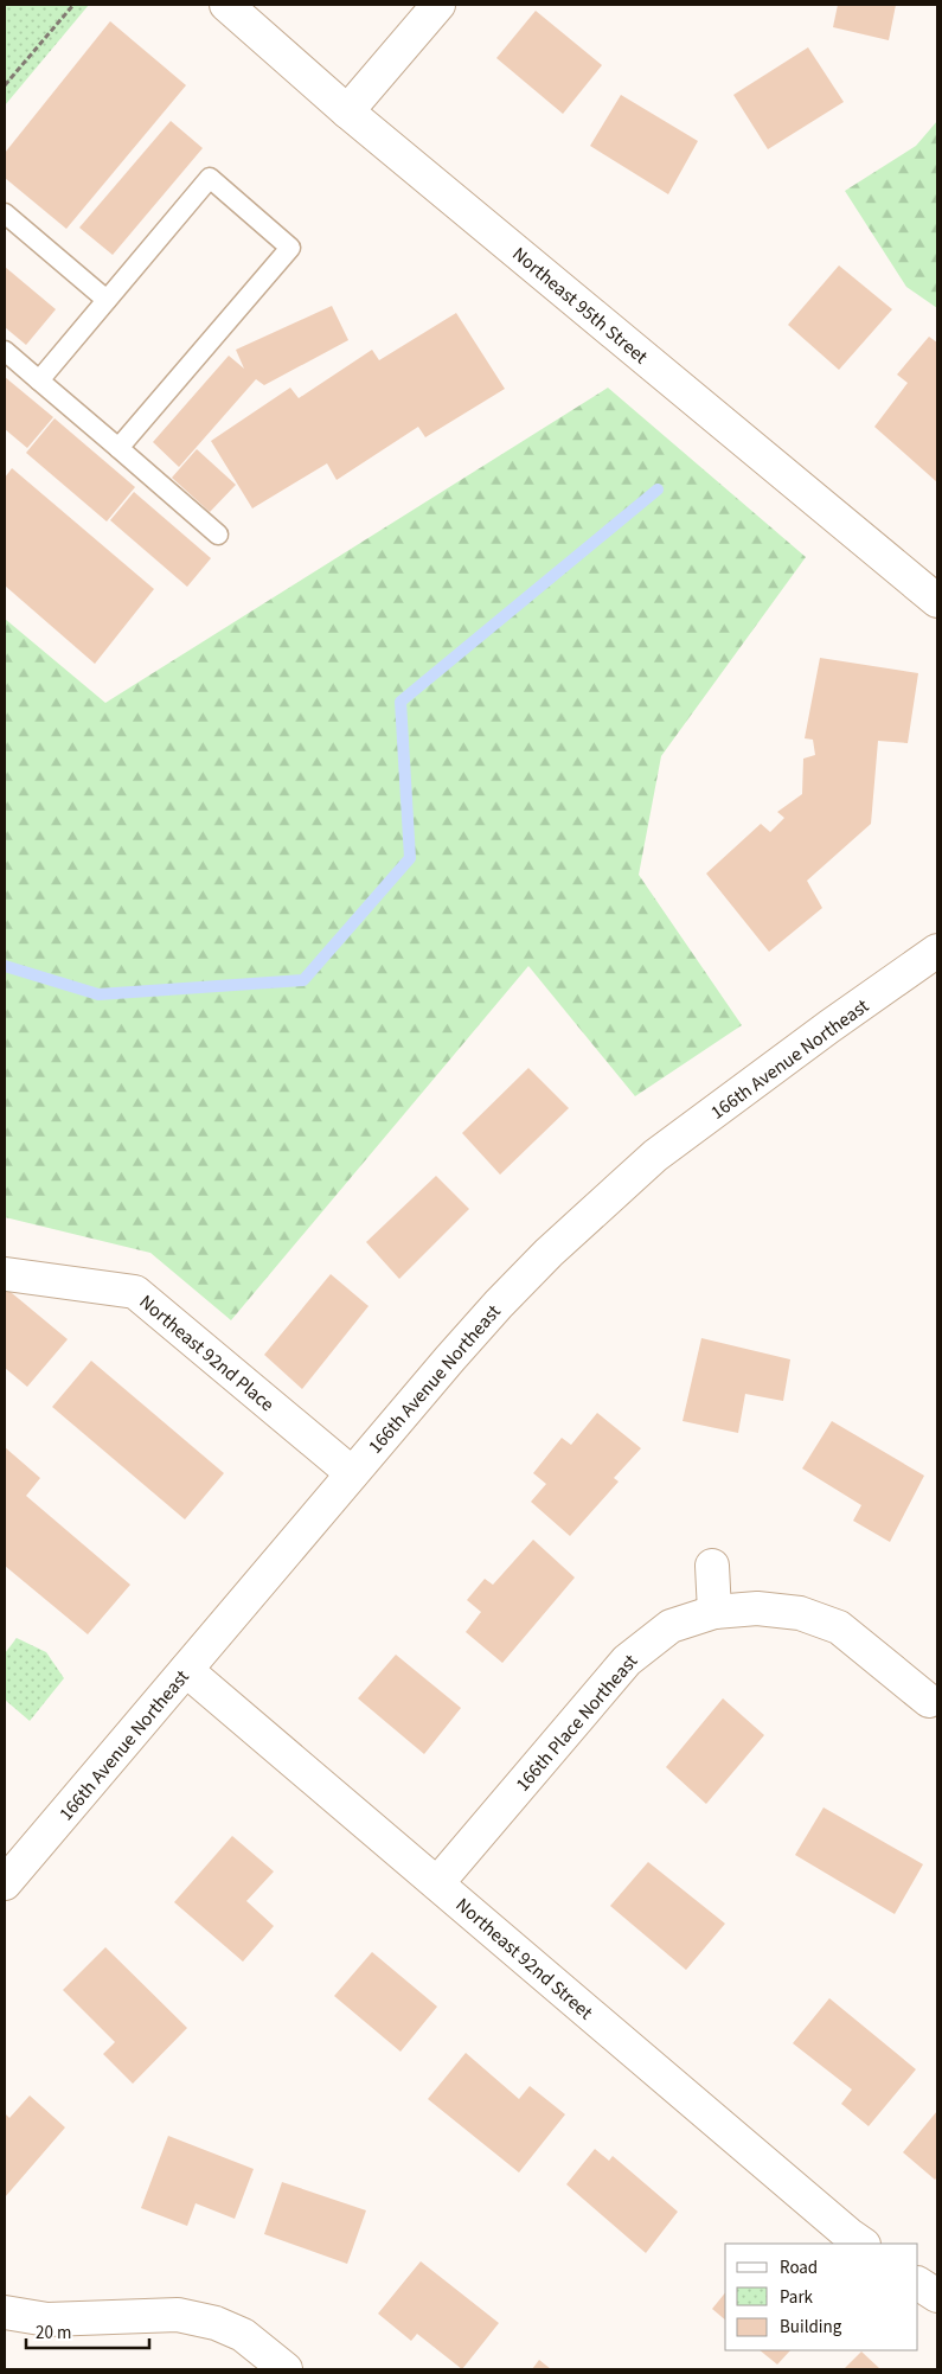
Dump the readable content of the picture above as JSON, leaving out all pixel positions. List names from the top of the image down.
{
  "streets": {
    "street": [
      "Northeast 95th Street",
      "166th Avenue Northeast",
      "Northeast 92nd Place",
      "166th Place Northeast",
      "Northeast 92nd Street"
    ]
  },
  "crossings": [
    ["166th Avenue Northeast", "Northeast 92nd Place"],
    ["166th Avenue Northeast", "Northeast 92nd Street"],
    ["166th Place Northeast", "Northeast 92nd Street"]
  ],
  "legend": ["Road", "Park", "Building"],
  "scale_bar": "20 m"
}
